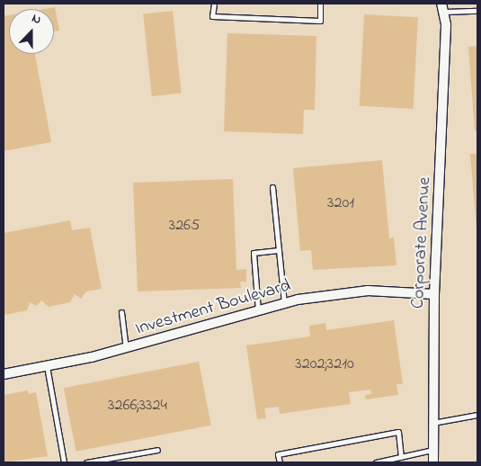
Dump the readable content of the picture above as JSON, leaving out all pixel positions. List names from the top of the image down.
{
  "streets": {
    "street": ["Corporate Avenue", "Investment Boulevard"]
  },
  "crossings": [
    ["Corporate Avenue", "Investment Boulevard"]
  ],
  "house_numbers": [
    "3201",
    "3265",
    "3202;3210",
    "3266;3324"
  ],
  "north": "top"
}
